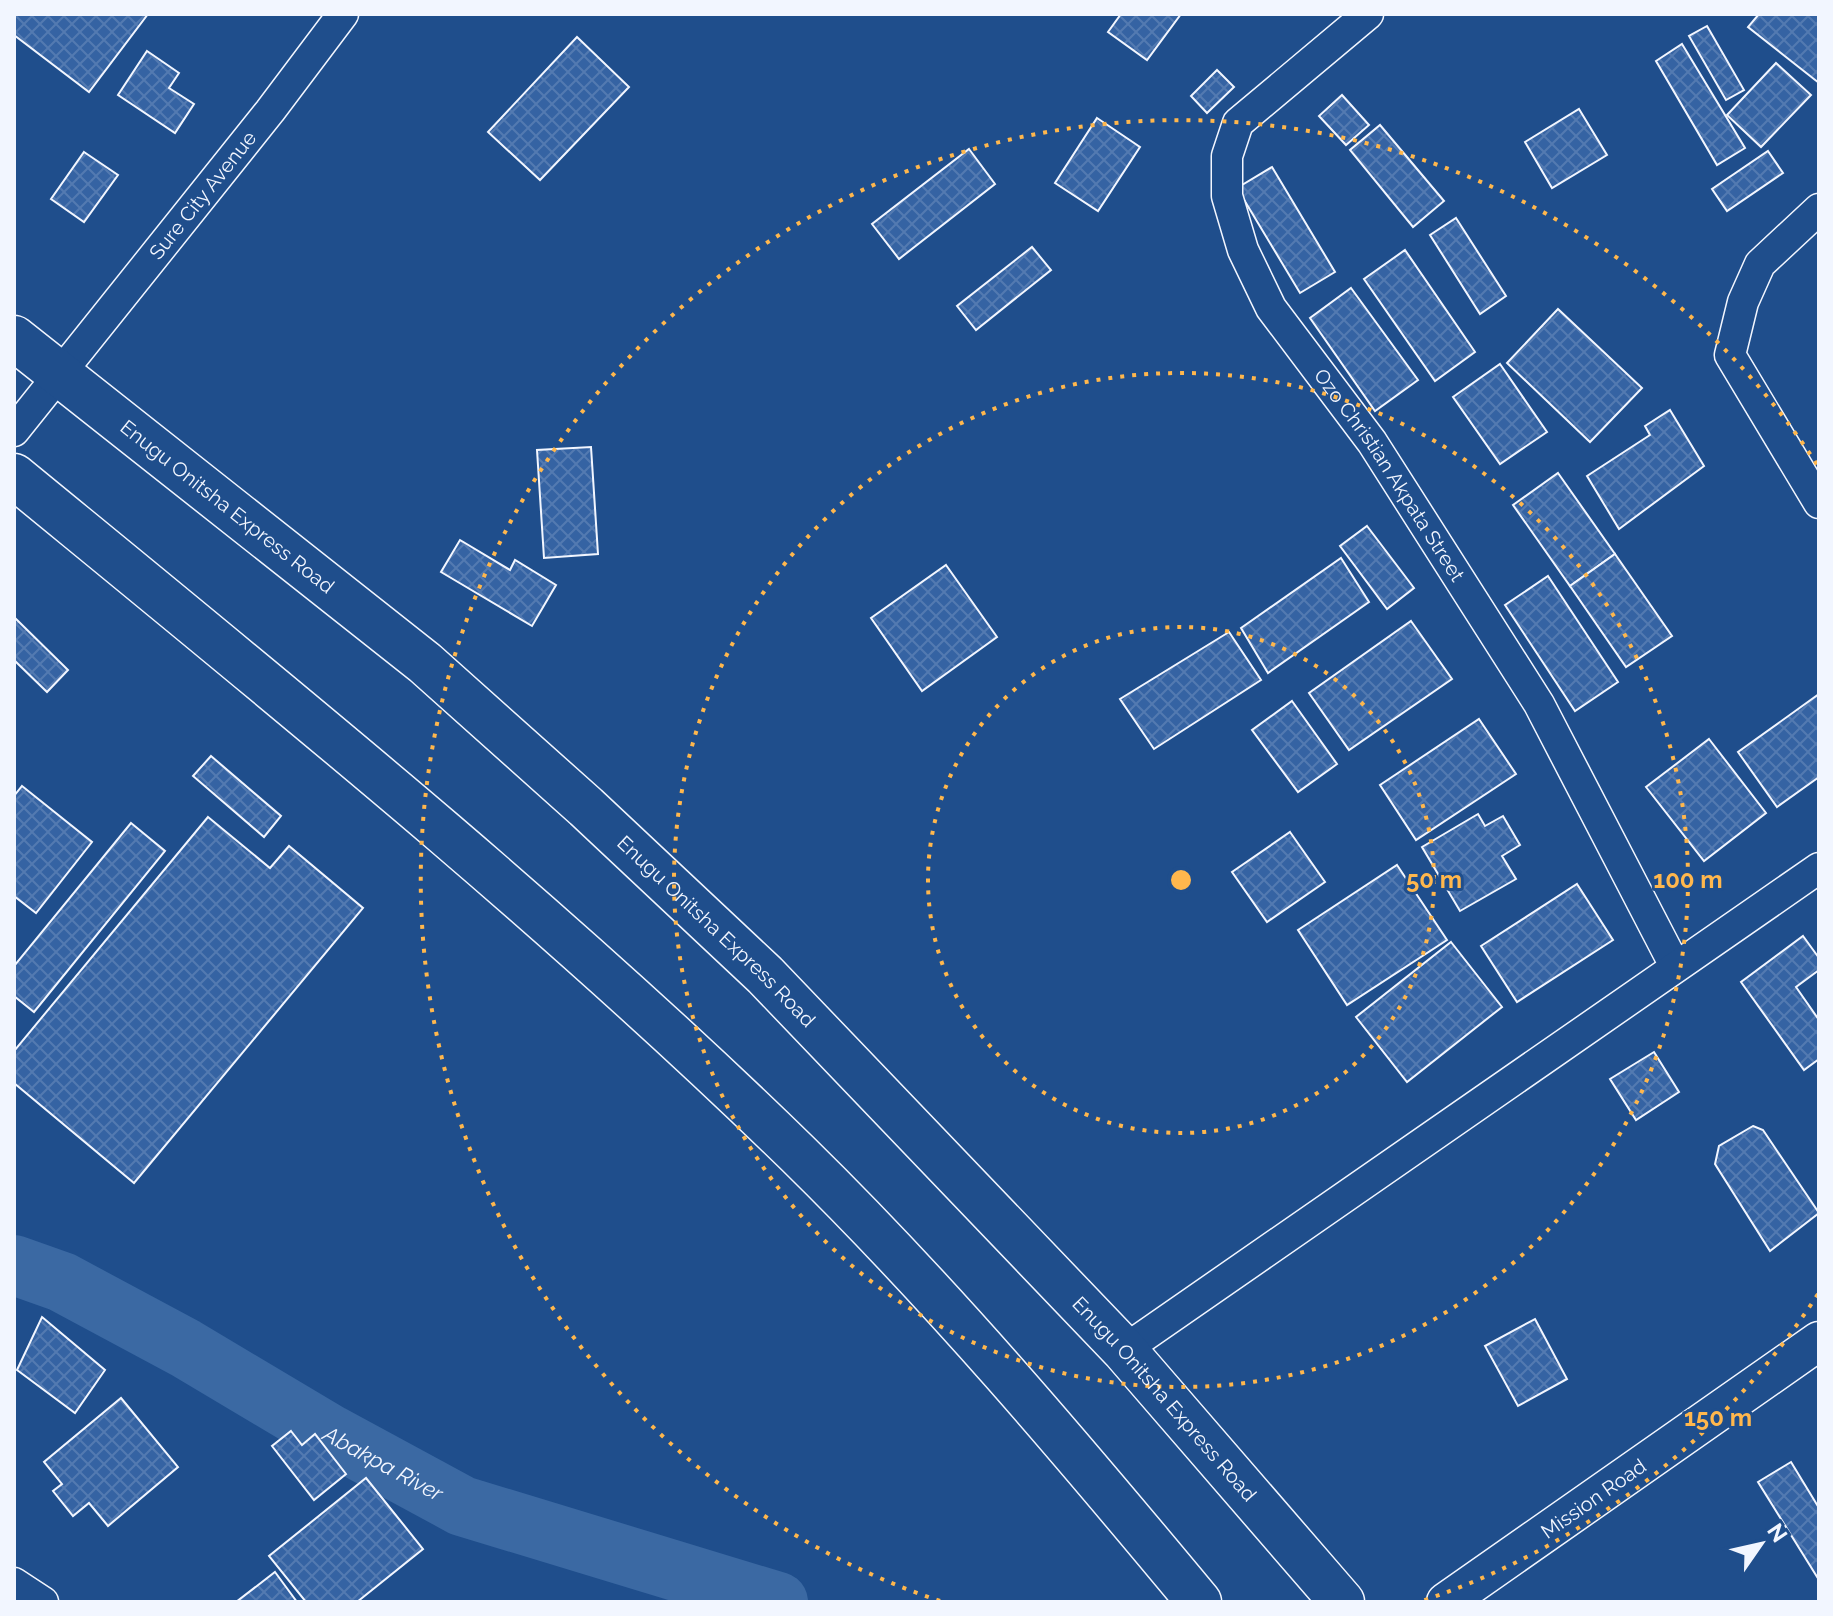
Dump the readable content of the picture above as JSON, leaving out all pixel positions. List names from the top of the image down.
{
  "streets": {
    "highway": ["Enugu Onitsha Express Road"],
    "street": ["Sure City Avenue", "Ozo Christian Akpata Street", "Mission Road"]
  },
  "crossings": [
    ["Sure City Avenue", "Enugu Onitsha Express Road"]
  ],
  "water": ["Abakpa River"],
  "north": "top right",
  "rings": ["50 m", "100 m", "150 m"]
}
